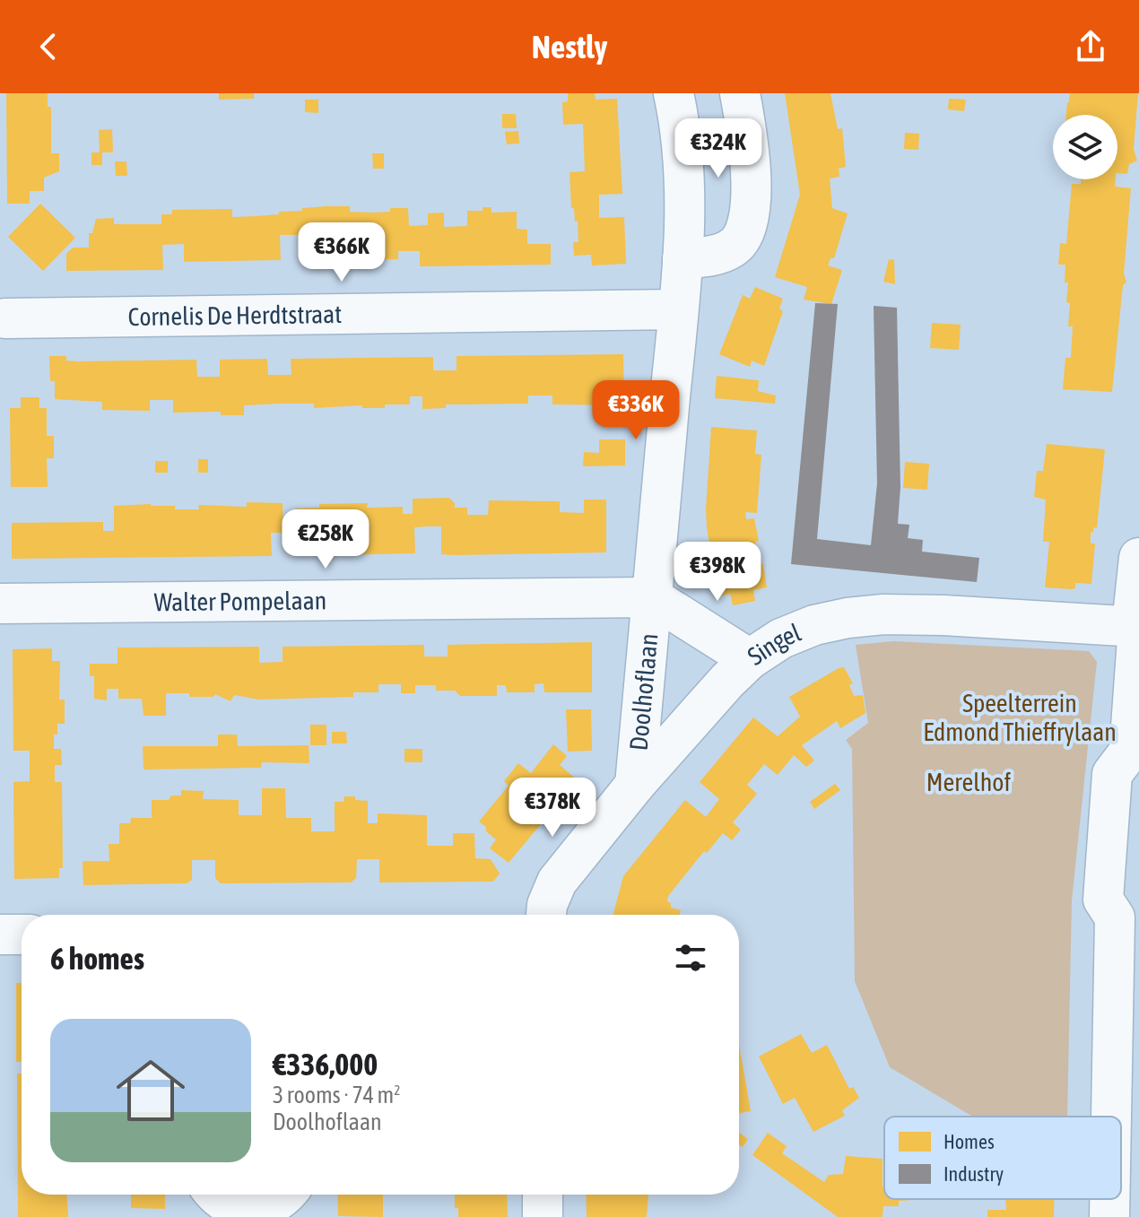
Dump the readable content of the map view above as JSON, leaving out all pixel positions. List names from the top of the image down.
{
  "streets": {
    "street": [
      "Cornelis De Herdtstraat",
      "Walter Pompelaan",
      "Singel",
      "Doolhoflaan"
    ]
  },
  "crossings": [
    ["Cornelis De Herdtstraat", "Doolhoflaan"],
    ["Walter Pompelaan", "Doolhoflaan"],
    ["Singel", "Doolhoflaan"]
  ],
  "parks": ["Speelterrein Edmond Thieffrylaan", "Merelhof"],
  "legend": ["Homes", "Industry"],
  "page": {
    "header": "Nestly",
    "price": [
      "€324K",
      "€366K",
      "€336K",
      "€258K",
      "€398K",
      "€378K"
    ],
    "heading": "6 homes",
    "list": [
      {
        "name": "€336,000",
        "note": "3 rooms · 74 m² · Doolhoflaan"
      }
    ]
  }
}
